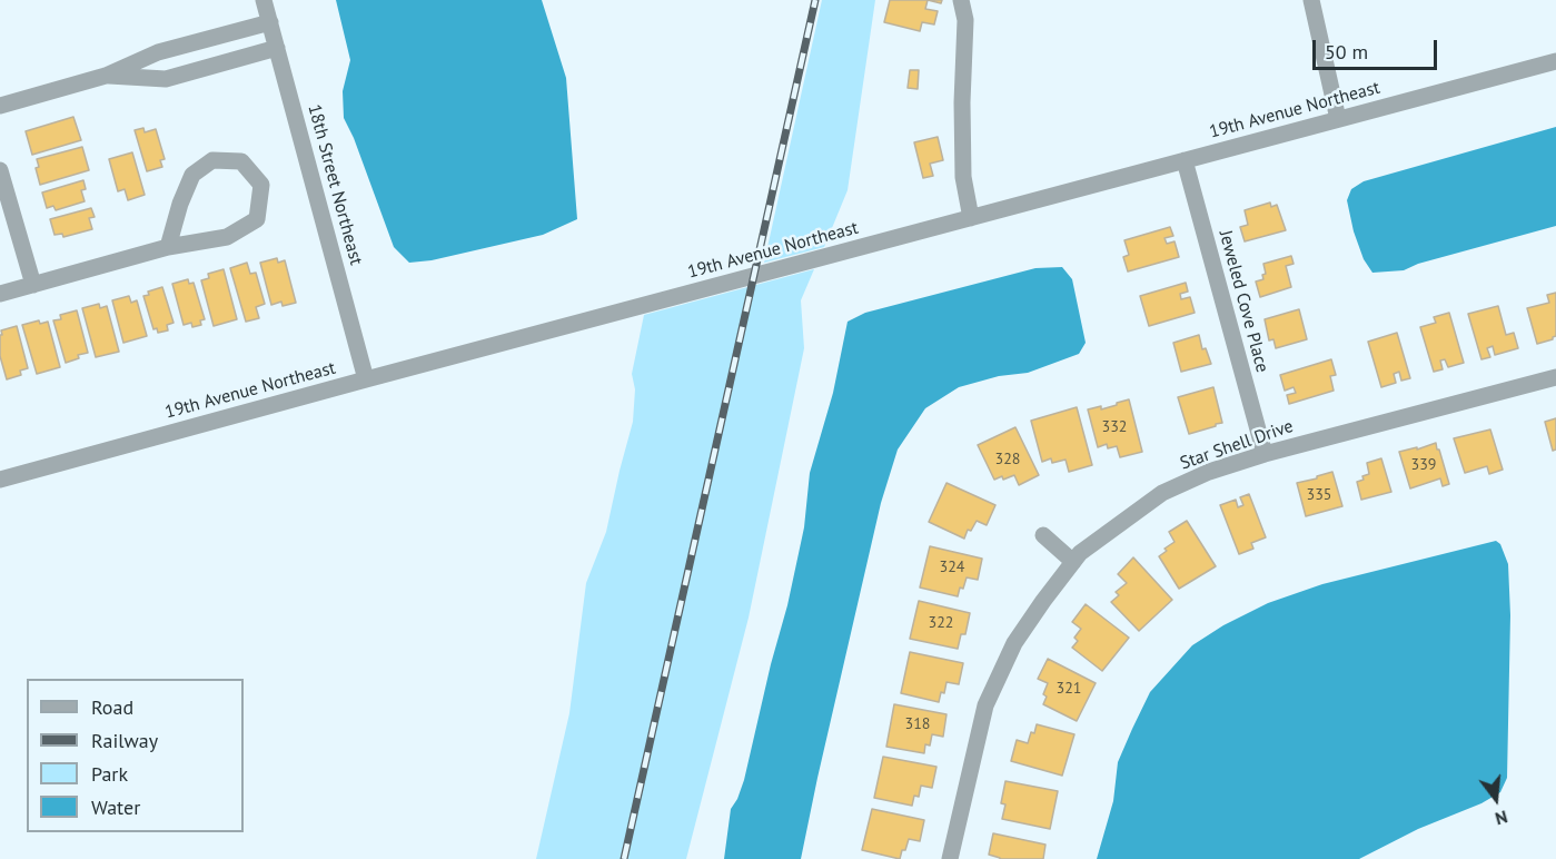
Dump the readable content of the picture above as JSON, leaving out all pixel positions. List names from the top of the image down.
{
  "streets": {
    "street": [
      "19th Avenue Northeast",
      "18th Street Northeast",
      "Jeweled Cove Place",
      "Star Shell Drive"
    ]
  },
  "crossings": [
    ["19th Avenue Northeast", "18th Street Northeast"],
    ["19th Avenue Northeast", "Jeweled Cove Place"],
    ["Jeweled Cove Place", "Star Shell Drive"]
  ],
  "house_numbers": [
    "332",
    "328",
    "339",
    "335",
    "324",
    "322",
    "321",
    "318"
  ],
  "legend": [
    "Road",
    "Railway",
    "Park",
    "Water"
  ],
  "scale_bar": "50 m",
  "north": "bottom"
}
